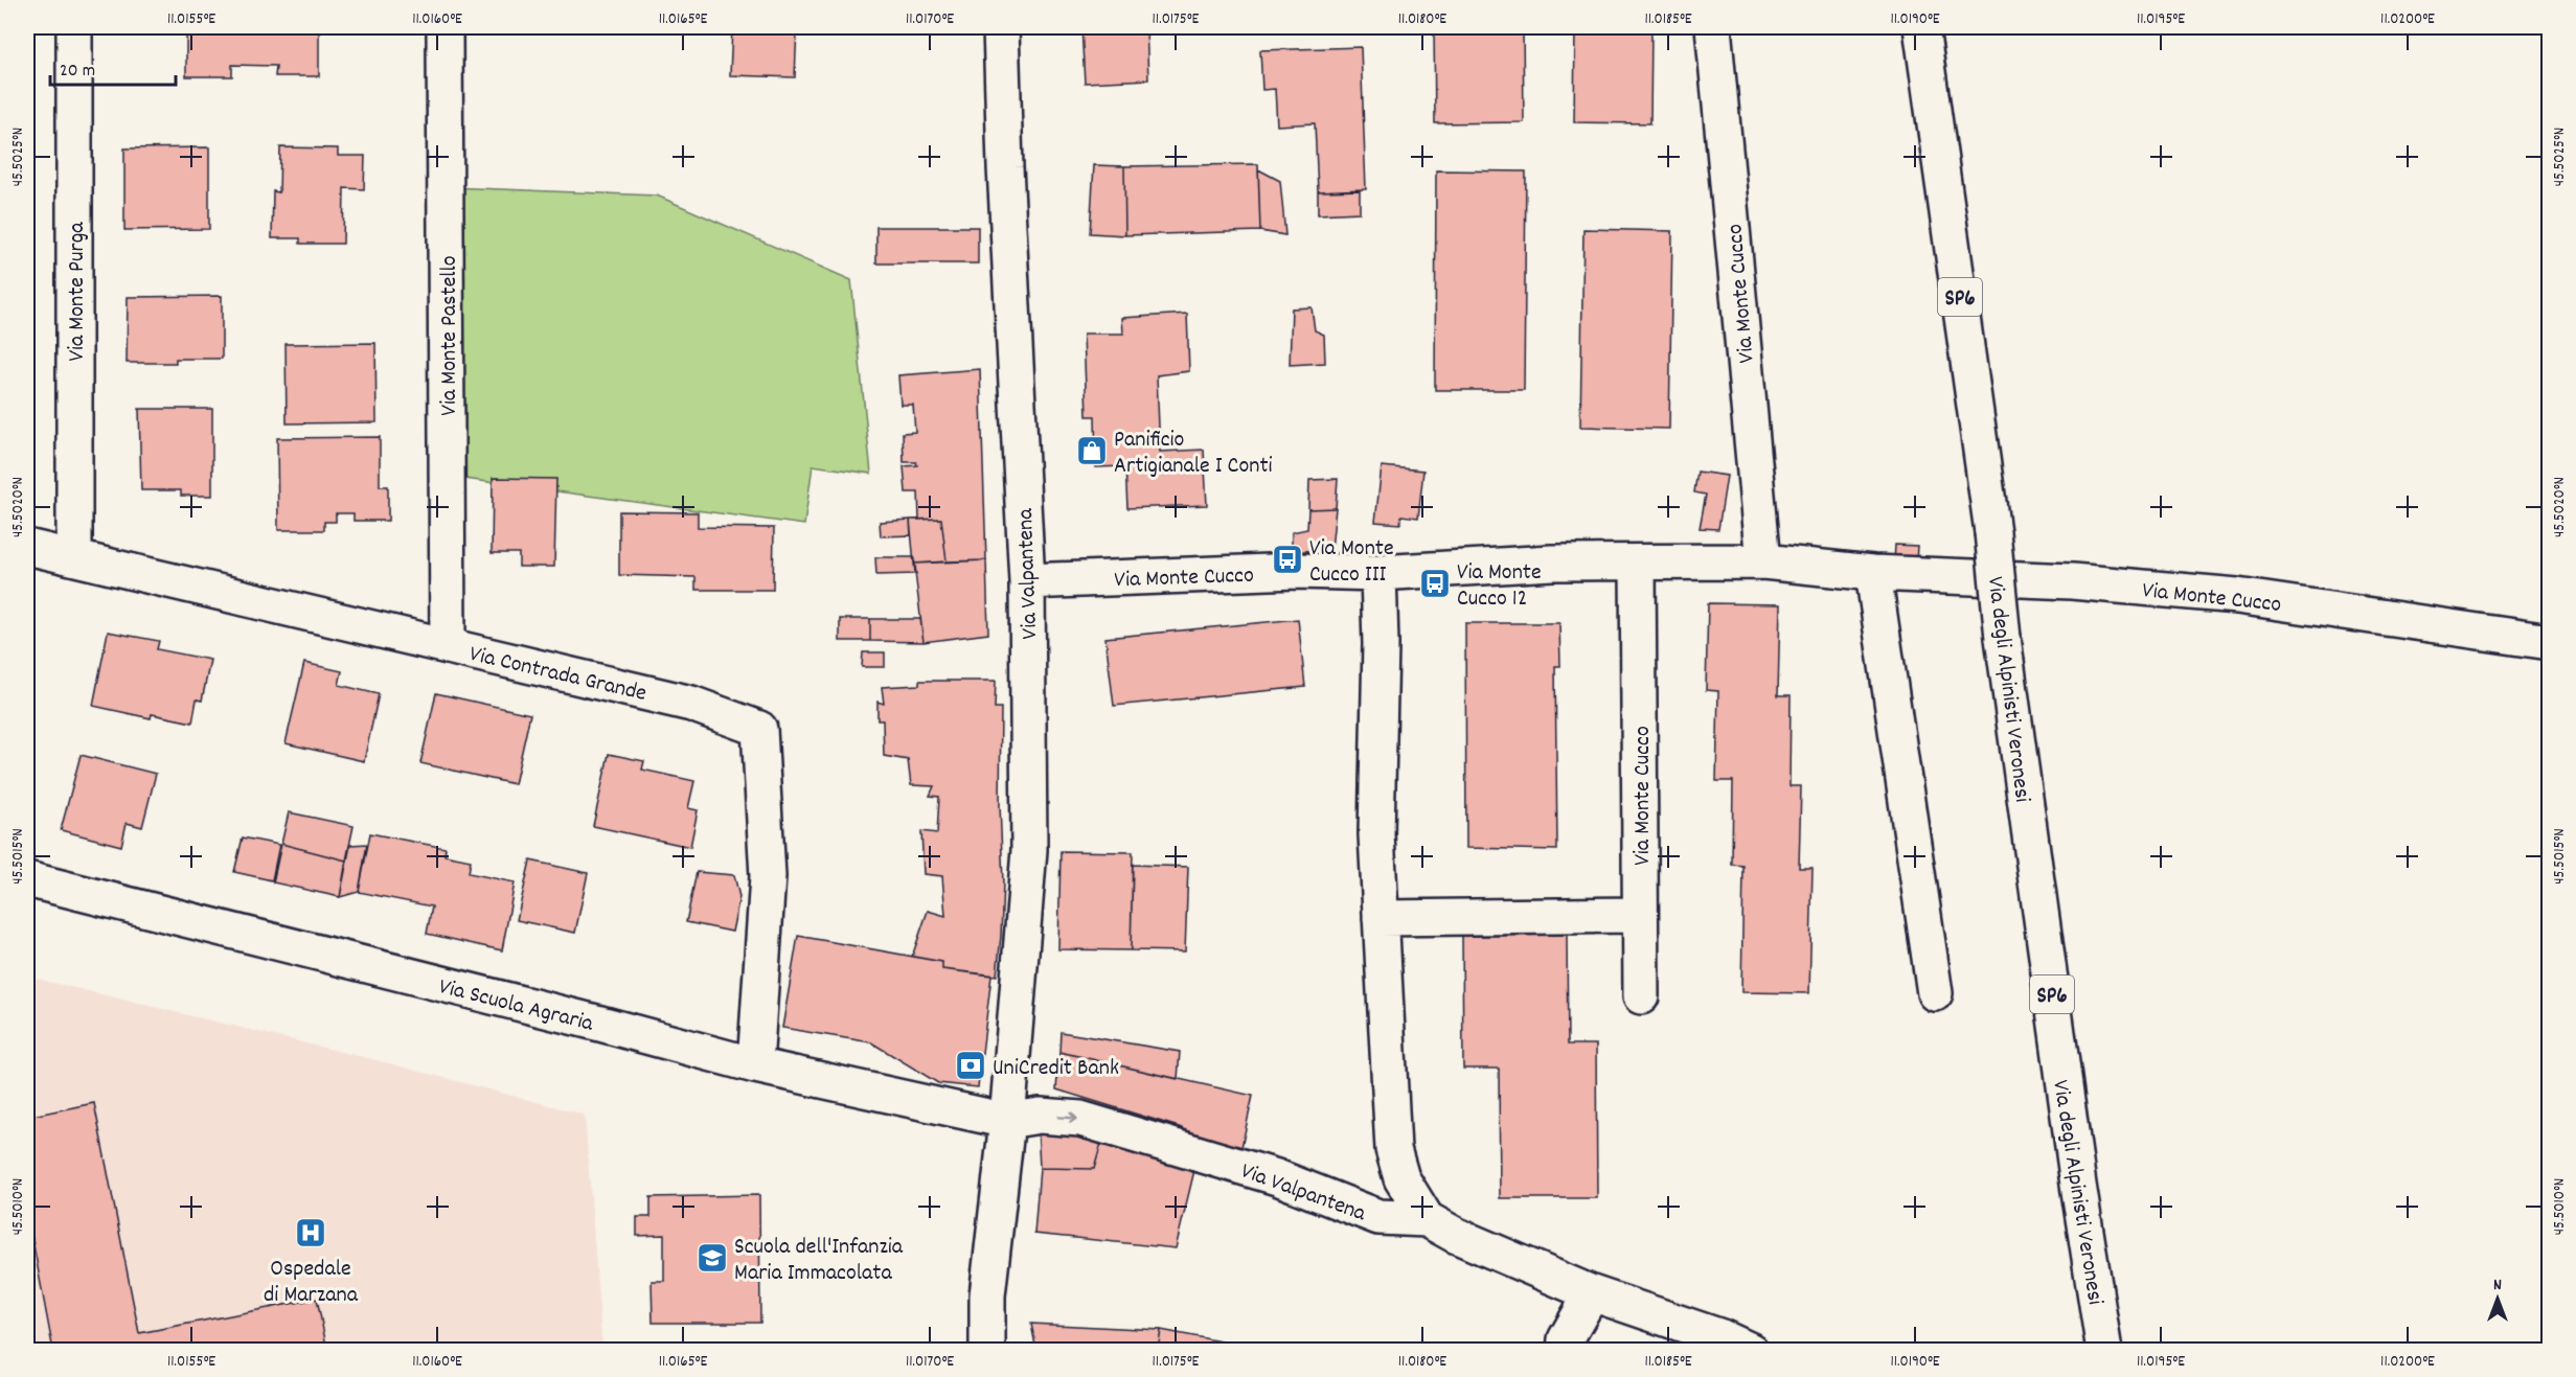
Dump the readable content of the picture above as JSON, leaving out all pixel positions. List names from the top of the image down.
{
  "streets": {
    "main road": [
      "Via Monte Purga",
      "Via Monte Cucco",
      "SP6",
      "Via Monte Pastello",
      "Via Valpantena",
      "Via Contrada Grande",
      "Via degli Alpinisti Veronesi",
      "Via Scuola Agraria"
    ]
  },
  "crossings": [
    ["Via Monte Purga", "Via Contrada Grande"],
    ["Via Monte Cucco", "Via Valpantena"],
    ["Via Monte Pastello", "Via Contrada Grande"],
    ["Via Valpantena", "Via Scuola Agraria"],
    ["Via Contrada Grande", "Via Scuola Agraria"]
  ],
  "places": {
    "shop": ["Panificio Artigianale I Conti"],
    "bus stop": ["Via Monte Cucco III", "Via Monte Cucco 12"],
    "bank": ["UniCredit Bank"],
    "hospital": ["Ospedale di Marzana"],
    "school or university": ["Scuola dell'Infanzia Maria Immacolata"]
  },
  "scale_bar": "20 m",
  "north": "top",
  "coordinates": [
    "11.0155°E",
    "11.0160°E",
    "11.0165°E",
    "11.0170°E",
    "11.0175°E",
    "11.0180°E",
    "11.0185°E",
    "11.0190°E",
    "11.0195°E",
    "11.0200°E",
    "45.5025°N",
    "45.5020°N",
    "45.5015°N",
    "45.5010°N"
  ]
}
